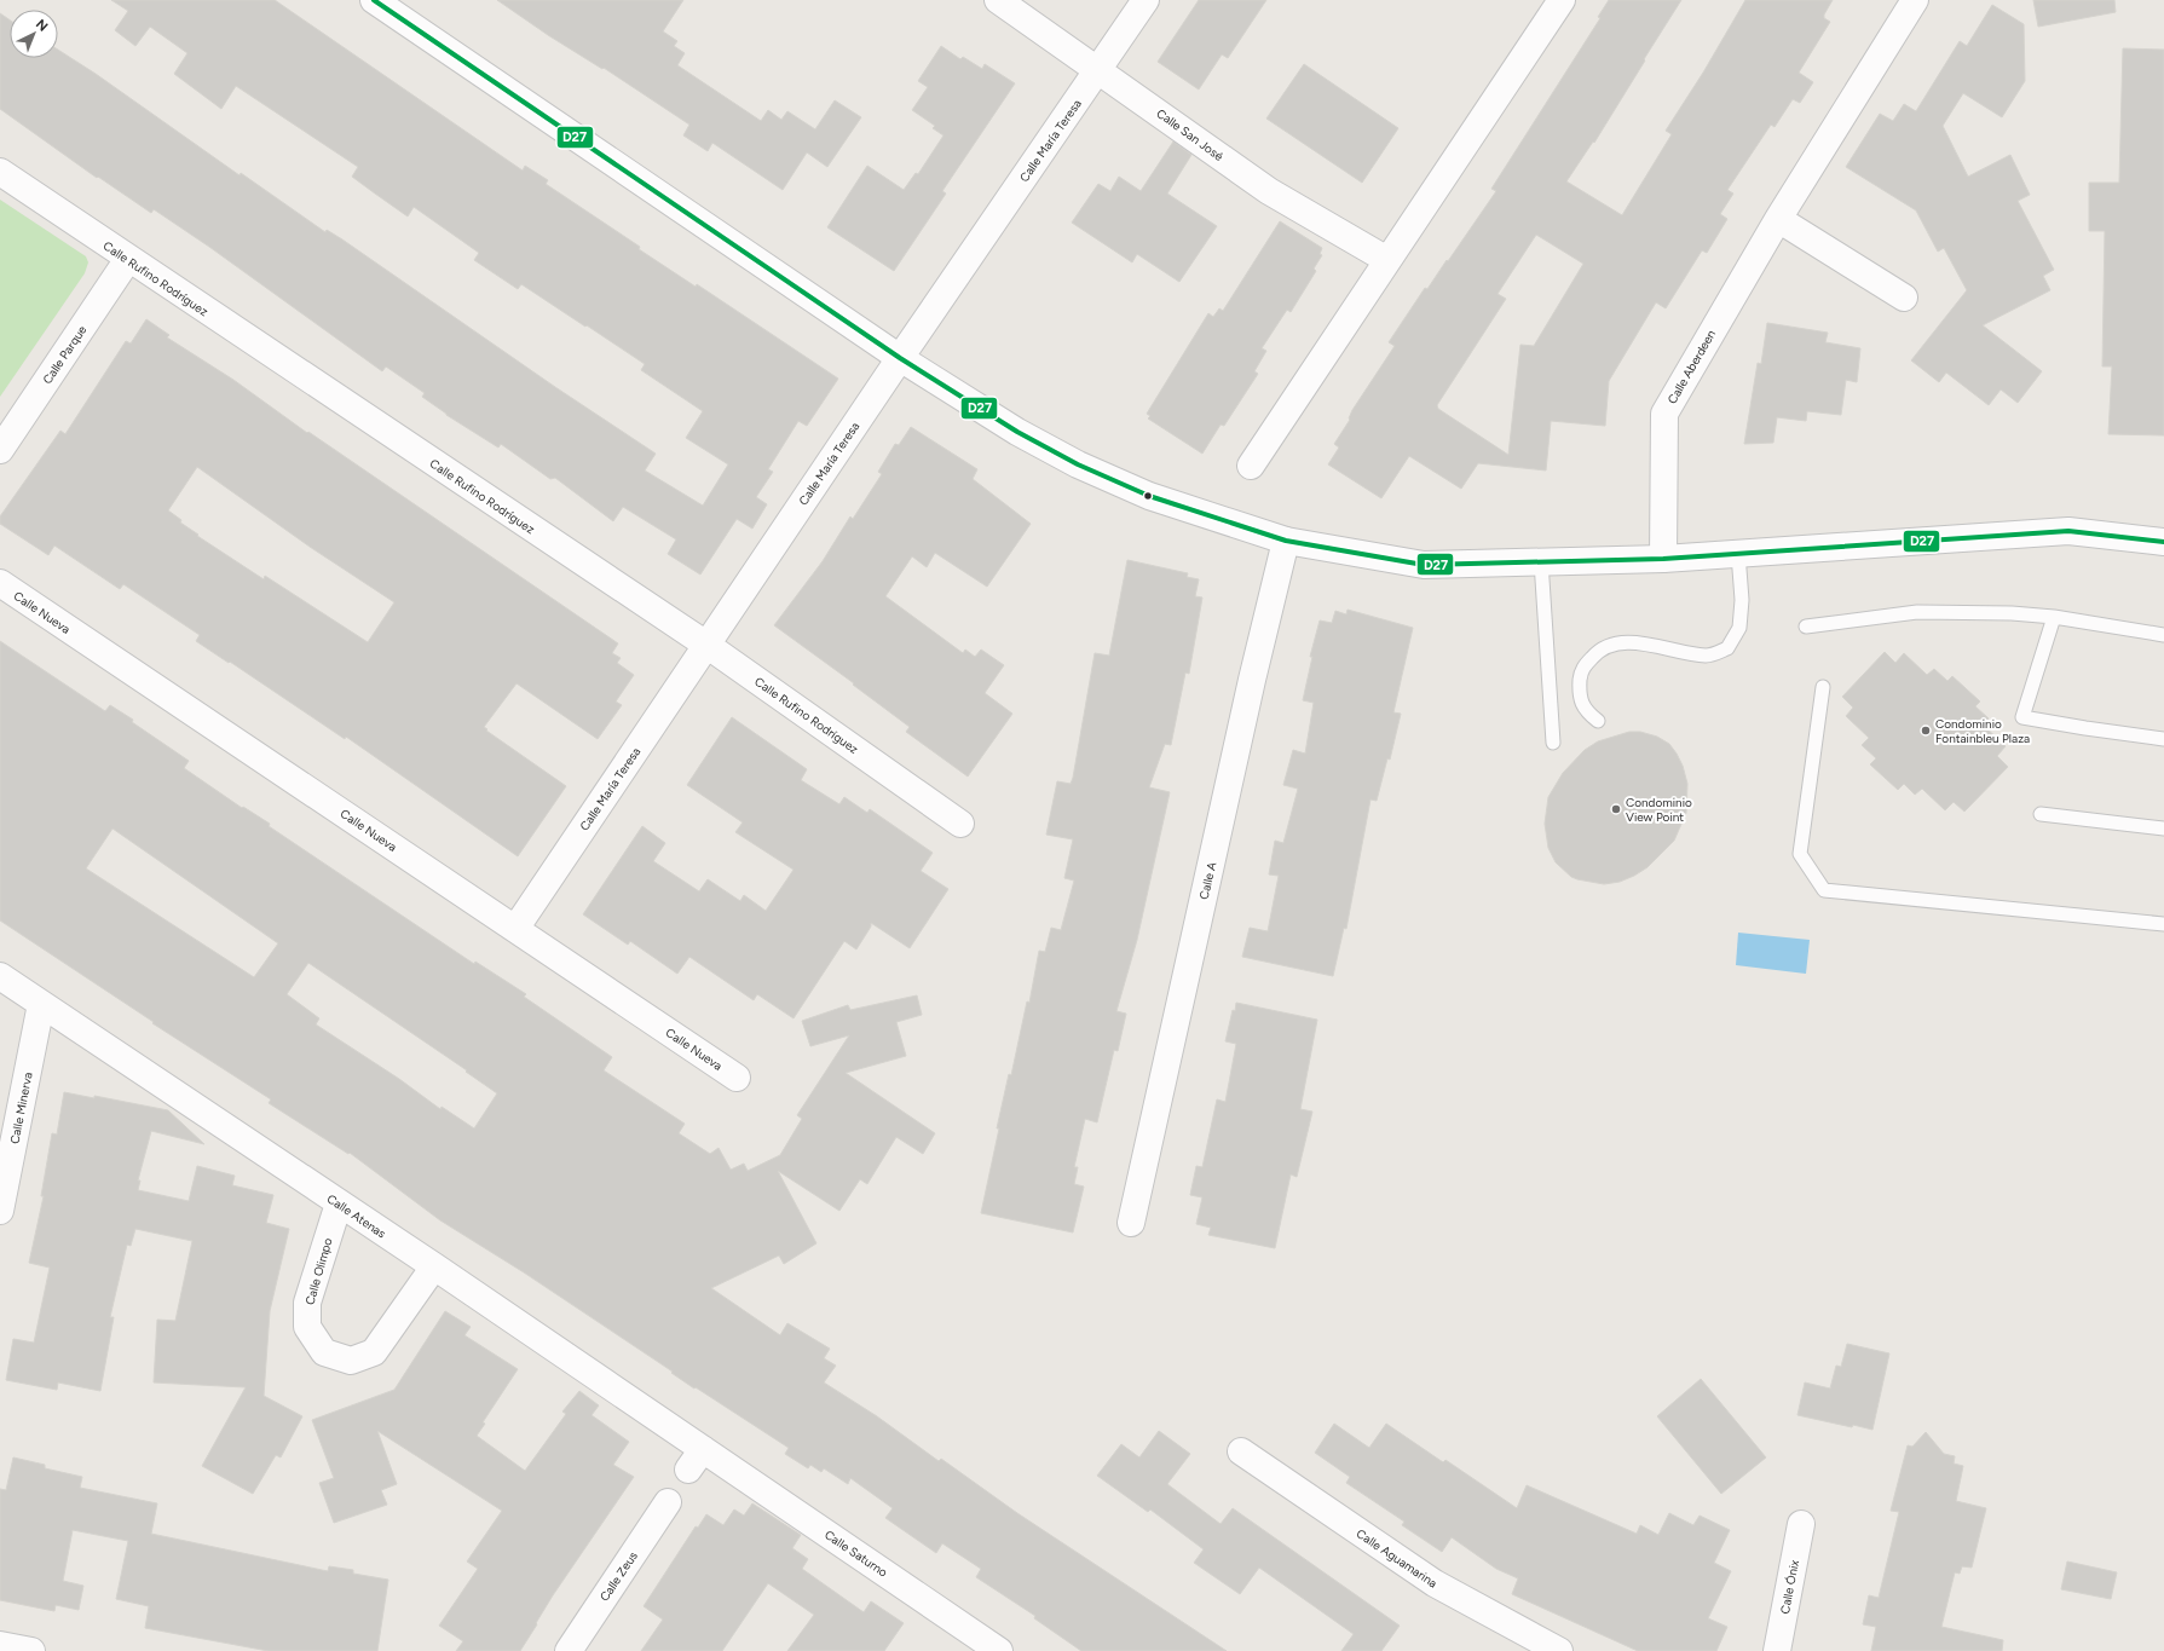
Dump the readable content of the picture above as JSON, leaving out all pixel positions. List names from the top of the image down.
{
  "streets": {
    "street": [
      "Calle San José",
      "Calle María Teresa",
      "Calle Rufino Rodríguez",
      "Calle Parque",
      "Calle Aberdeen",
      "Calle Nueva",
      "Calle A",
      "Calle Minerva",
      "Calle Atenas",
      "Calle Olimpo",
      "Calle Saturno",
      "Calle Aguamarina",
      "Calle Zeus",
      "Calle Ónix"
    ]
  },
  "crossings": [
    ["Calle San José", "Calle María Teresa"],
    ["Calle María Teresa", "Calle Rufino Rodríguez"],
    ["Calle María Teresa", "Calle Nueva"],
    ["Calle Rufino Rodríguez", "Calle Parque"],
    ["Calle Minerva", "Calle Atenas"],
    ["Calle Atenas", "Calle Olimpo"],
    ["Calle Atenas", "Calle Saturno"]
  ],
  "places": ["Condominio Fontainbleu Plaza", "Condominio View Point"],
  "lines": ["transit line D27"],
  "north": "top right"
}
